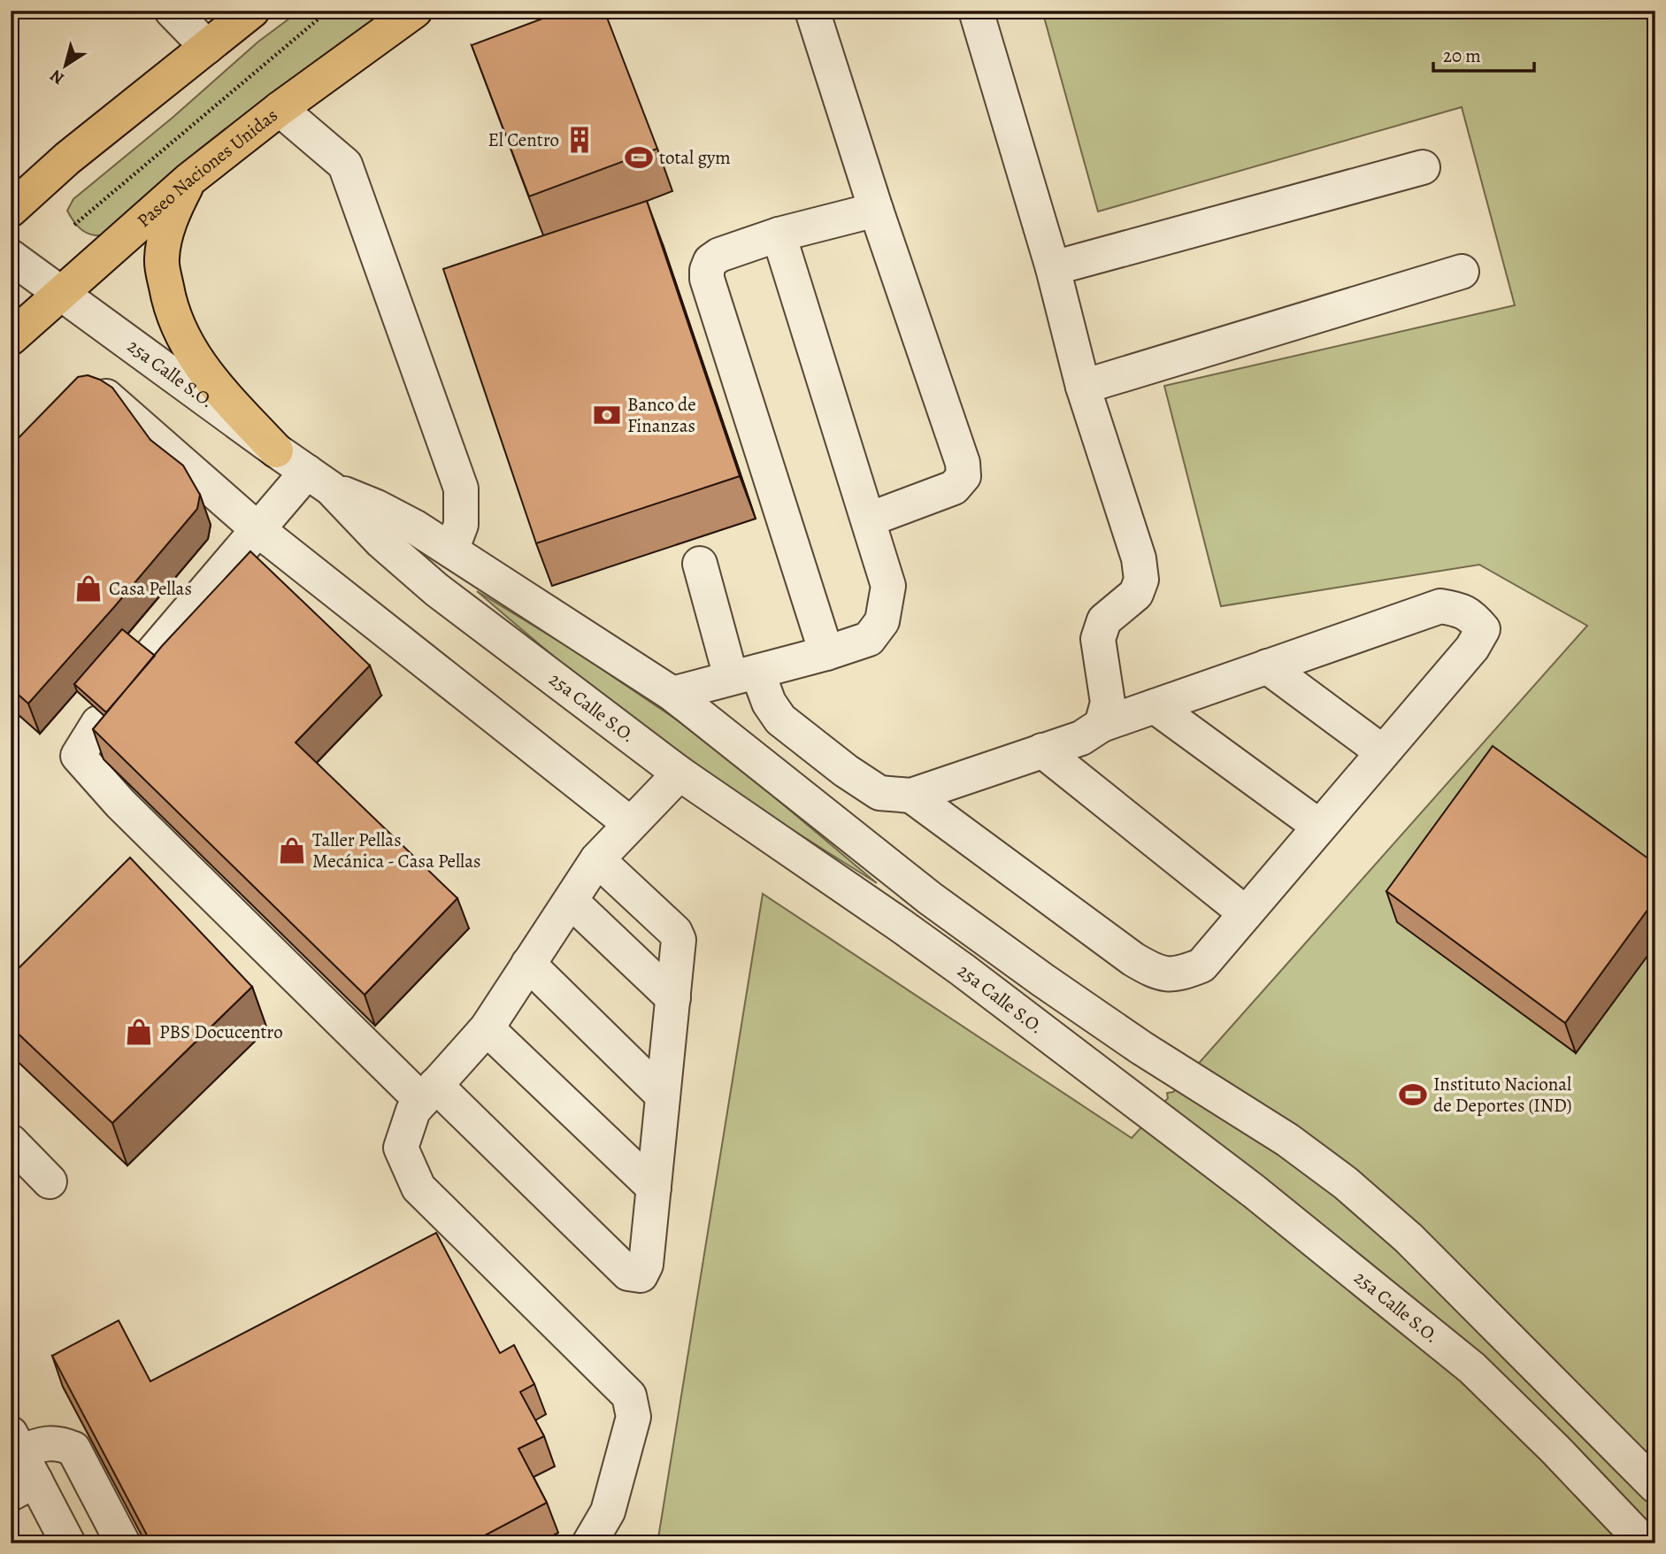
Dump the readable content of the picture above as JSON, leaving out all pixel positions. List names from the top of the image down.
{
  "streets": {
    "main road": ["Paseo Naciones Unidas"],
    "street": ["25a Calle S.O."]
  },
  "crossings": [
    ["Paseo Naciones Unidas", "25a Calle S.O."]
  ],
  "places": {
    "building": ["El Centro"],
    "sports": ["total gym", "Instituto Nacional de Deportes (IND)"],
    "bank": ["Banco de Finanzas"],
    "shop": ["Casa Pellas", "Taller Pellas Mecánica - Casa Pellas", "PBS Docucentro"]
  },
  "scale_bar": "20 m",
  "north": "bottom left"
}
